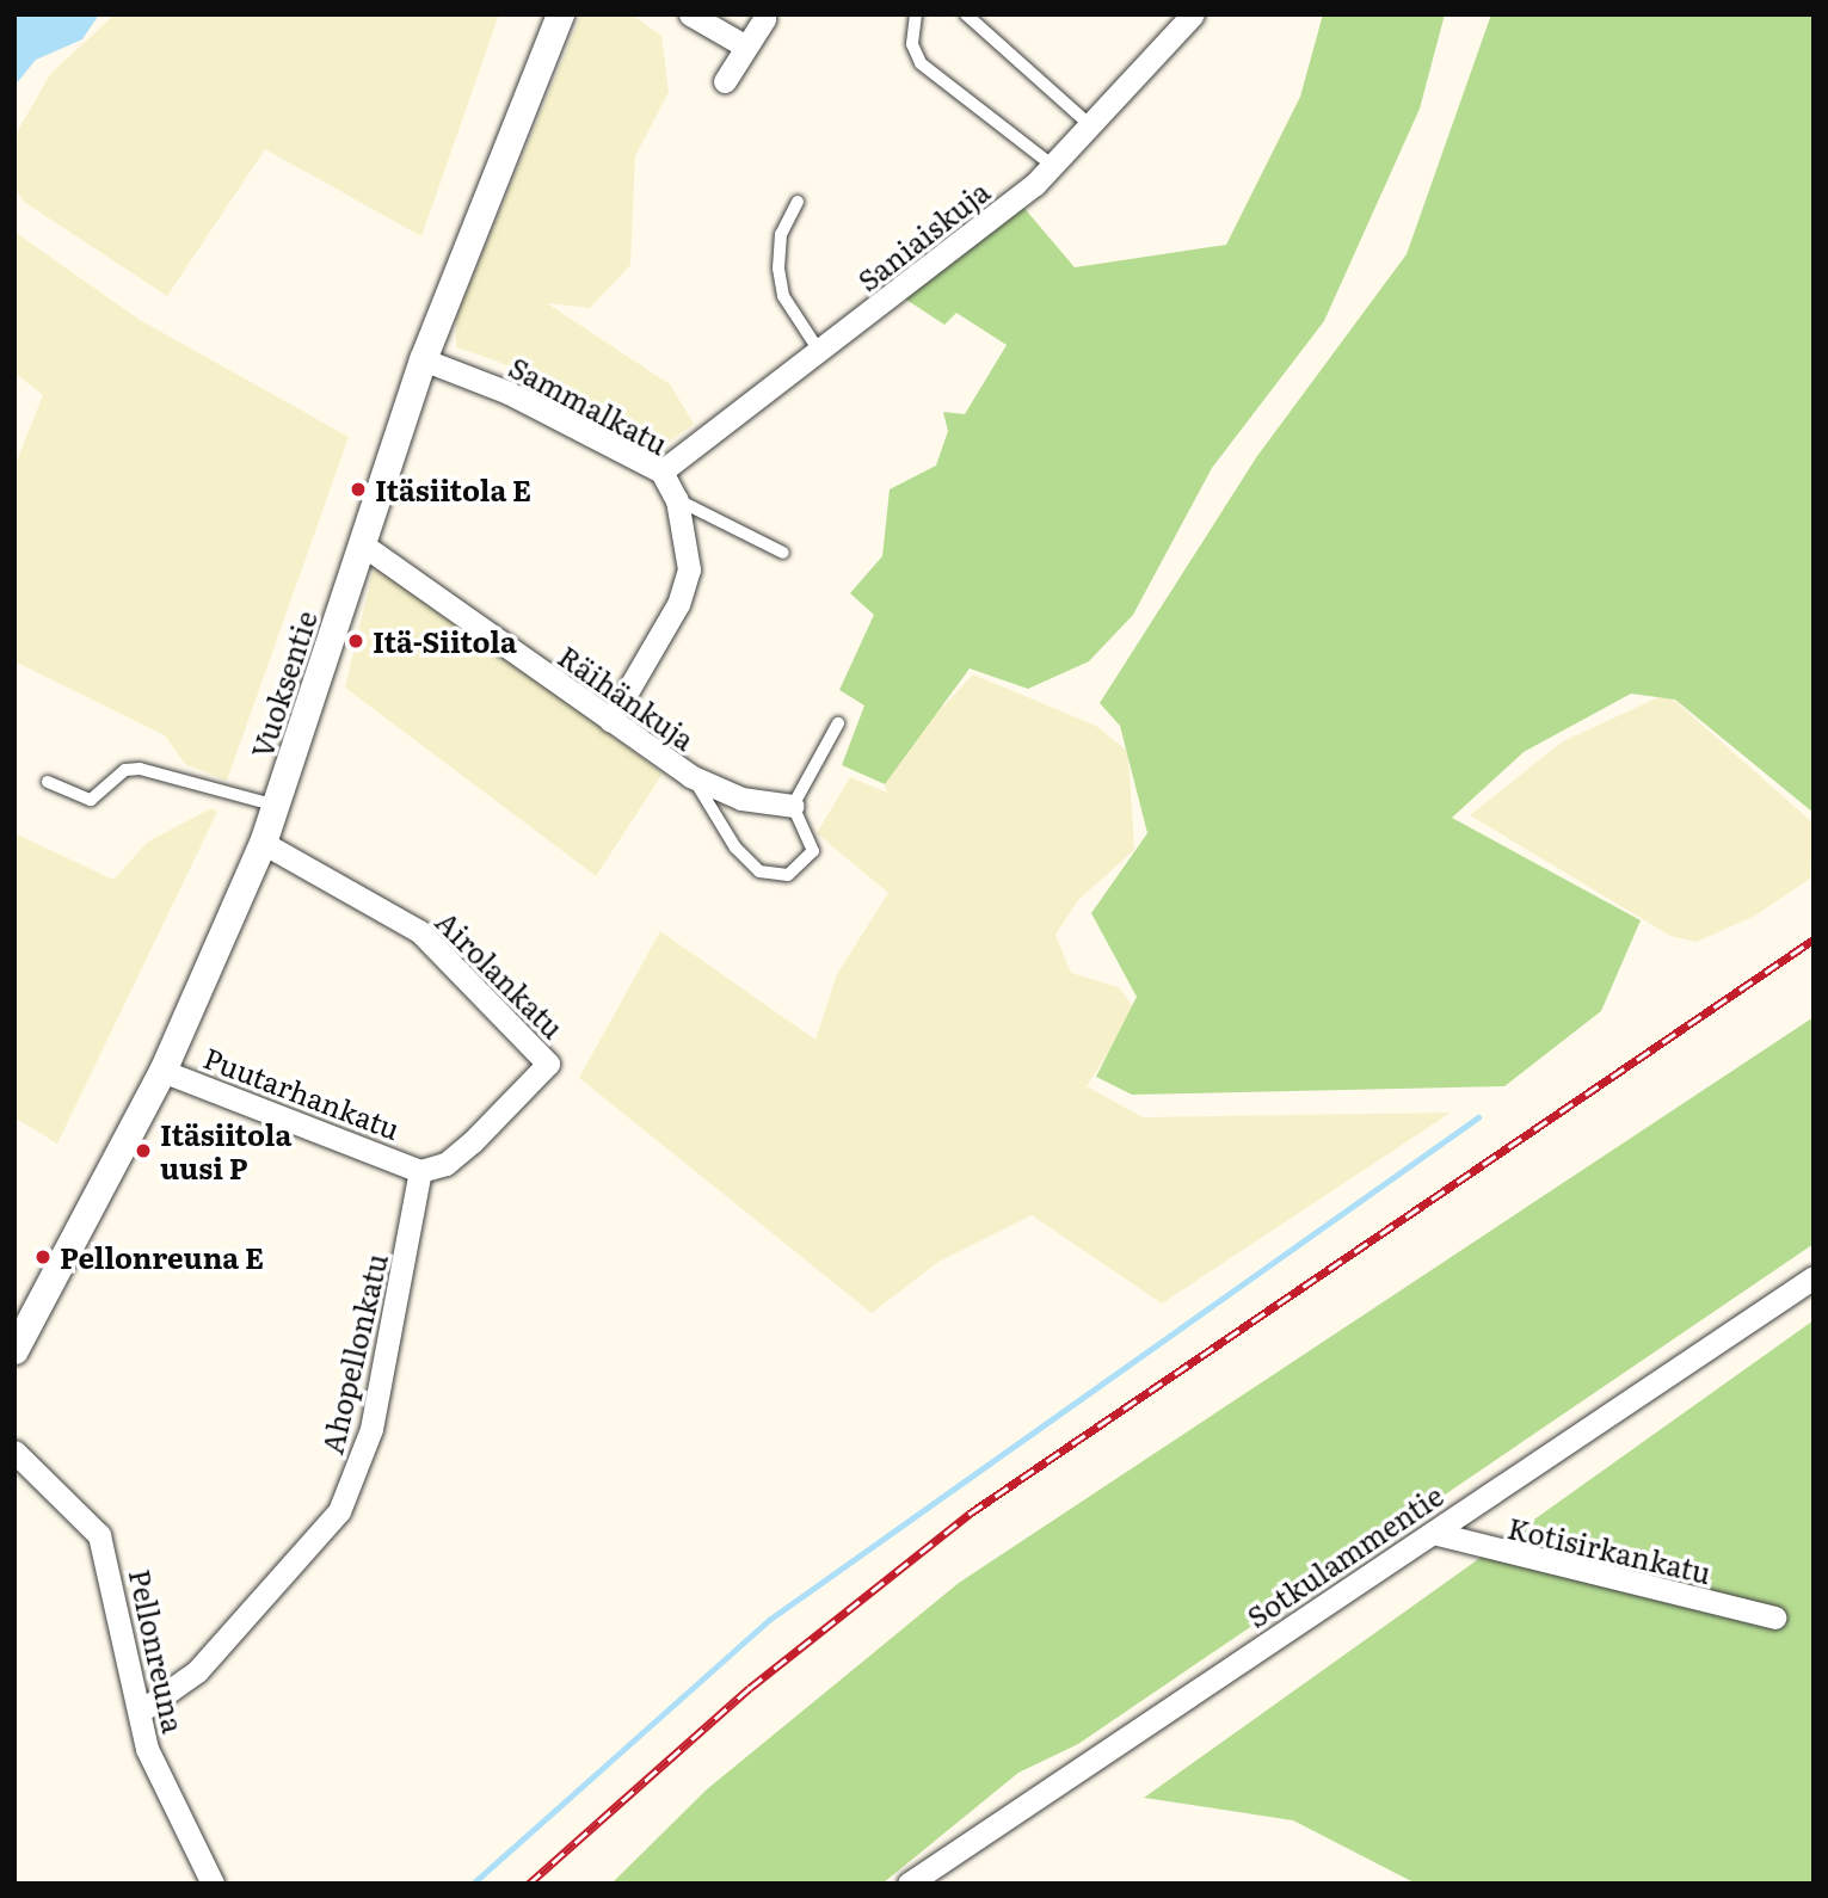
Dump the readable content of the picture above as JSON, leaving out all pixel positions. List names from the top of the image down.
{
  "streets": {
    "street": [
      "Saniaiskuja",
      "Sammalkatu",
      "Vuoksentie",
      "Räihänkuja",
      "Airolankatu",
      "Puutarhankatu",
      "Ahopellonkatu",
      "Kotisirkankatu",
      "Sotkulammentie",
      "Pellonreuna"
    ]
  },
  "crossings": [
    ["Saniaiskuja", "Sammalkatu"],
    ["Sammalkatu", "Vuoksentie"],
    ["Sammalkatu", "Räihänkuja"],
    ["Vuoksentie", "Räihänkuja"],
    ["Vuoksentie", "Airolankatu"],
    ["Vuoksentie", "Puutarhankatu"],
    ["Airolankatu", "Puutarhankatu"],
    ["Airolankatu", "Ahopellonkatu"],
    ["Puutarhankatu", "Ahopellonkatu"],
    ["Ahopellonkatu", "Pellonreuna"],
    ["Kotisirkankatu", "Sotkulammentie"]
  ],
  "places": [
    "Itäsiitola E",
    "Itä-Siitola",
    "Itäsiitola uusi P",
    "Pellonreuna E"
  ]
}
